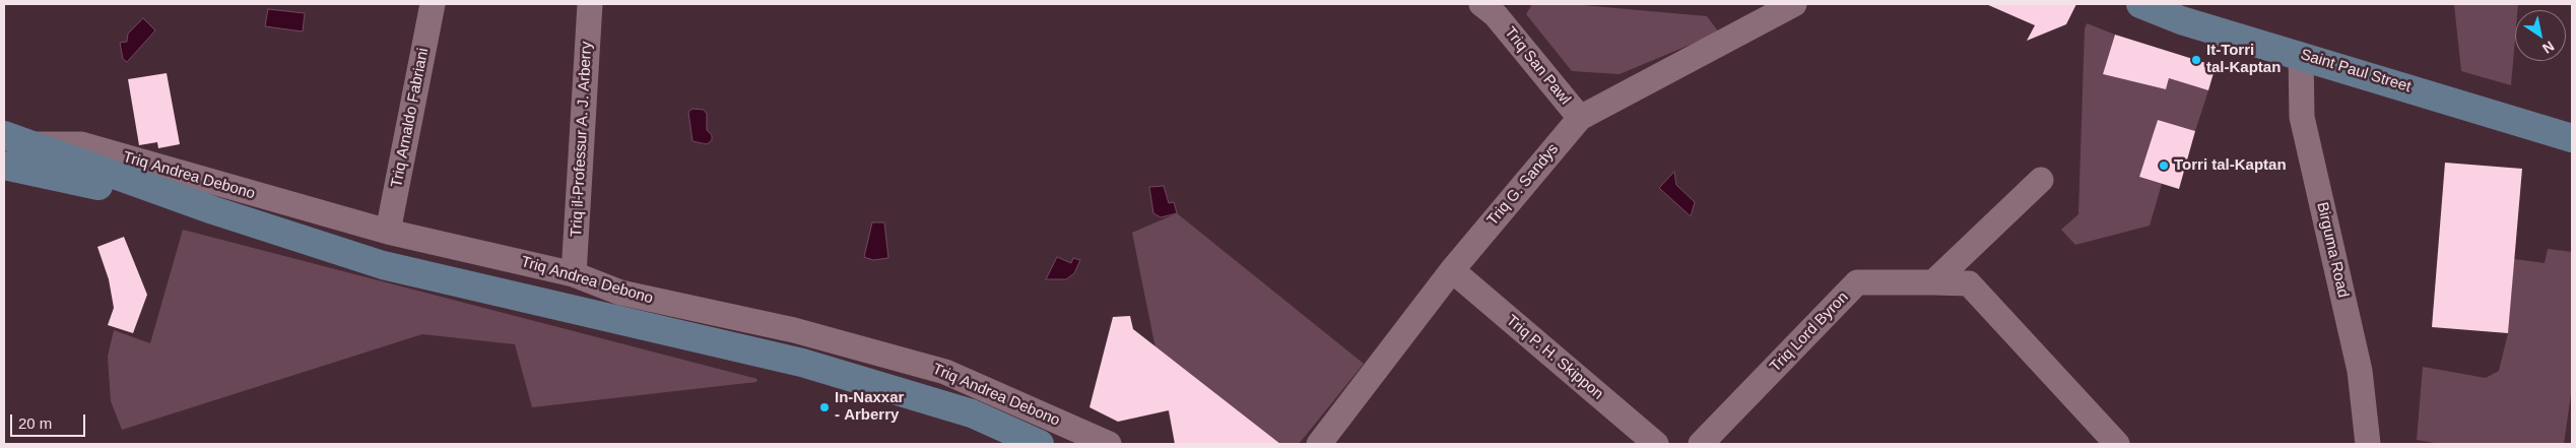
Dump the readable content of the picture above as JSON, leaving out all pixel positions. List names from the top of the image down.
{
  "streets": {
    "main road": ["Saint Paul Street", "Triq Andrea Debono"],
    "street": [
      "Triq San Pawl",
      "Triq Arnaldo Fabriani",
      "Triq il-Professur A. J. Arberry",
      "Triq G. Sandys",
      "Birguma Road",
      "Triq Lord Byron",
      "Triq P. H. Skippon"
    ]
  },
  "crossings": [
    ["Triq San Pawl", "Triq G. Sandys"],
    ["Saint Paul Street", "Birguma Road"],
    ["Triq Arnaldo Fabriani", "Triq Andrea Debono"],
    ["Triq il-Professur A. J. Arberry", "Triq Andrea Debono"],
    ["Triq G. Sandys", "Triq P. H. Skippon"]
  ],
  "places": ["It-Torri tal-Kaptan", "Torri tal-Kaptan", "In-Naxxar - Arberry"],
  "scale_bar": "20 m",
  "north": "bottom right"
}
